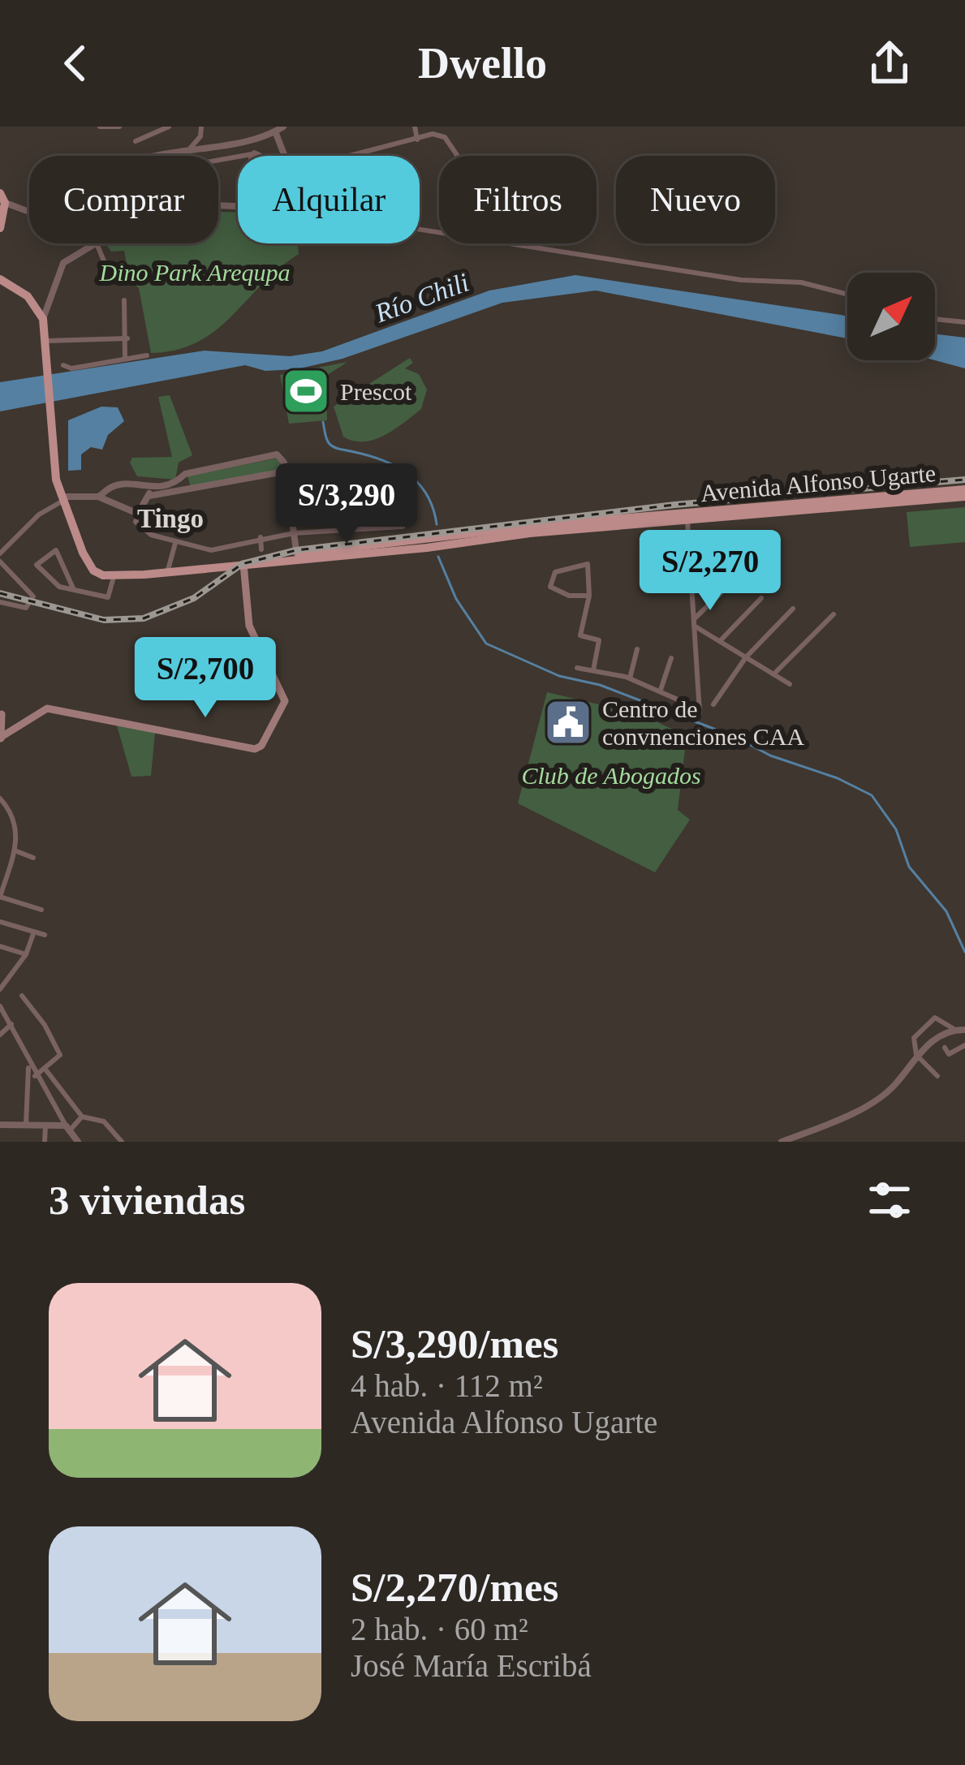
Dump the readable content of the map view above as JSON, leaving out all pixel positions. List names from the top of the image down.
{
  "streets": {
    "main road": ["Avenida Alfonso Ugarte"]
  },
  "districts": ["Tingo"],
  "water": ["Río Chili"],
  "parks": ["Dino Park Arequpa", "Club de Abogados"],
  "places": {
    "sports": ["Prescot"],
    "public building": ["Centro de convnenciones CAA"]
  },
  "north": "top right",
  "page": {
    "header": "Dwello",
    "chip": [
      "Comprar",
      "Alquilar",
      "Filtros",
      "Nuevo"
    ],
    "price": ["S/3,290", "S/2,270", "S/2,700"],
    "heading": "3 viviendas",
    "list": [
      {
        "name": "S/3,290/mes",
        "note": "4 hab. · 112 m² · Avenida Alfonso Ugarte"
      },
      {
        "name": "S/2,270/mes",
        "note": "2 hab. · 60 m² · José María Escribá"
      }
    ]
  }
}
